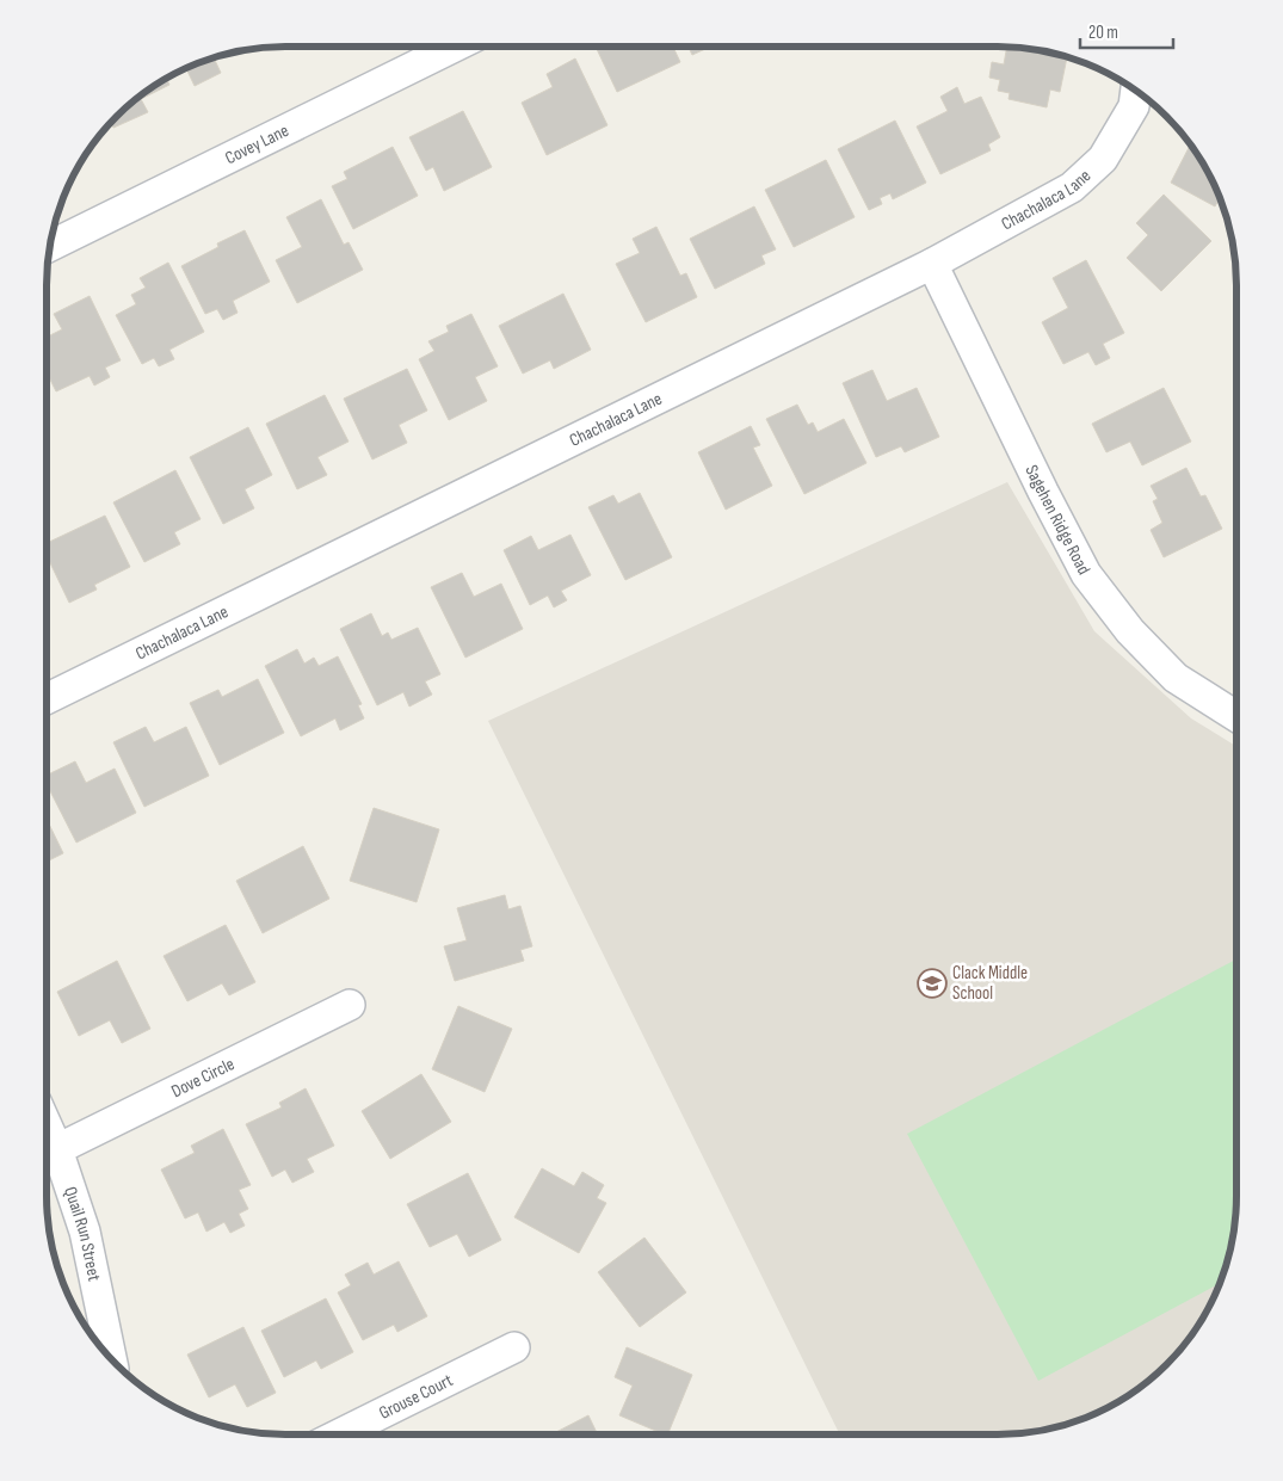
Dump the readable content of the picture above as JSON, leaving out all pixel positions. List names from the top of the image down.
{
  "streets": {
    "street": [
      "Covey Lane",
      "Chachalaca Lane",
      "Sagehen Ridge Road",
      "Dove Circle",
      "Quail Run Street",
      "Grouse Court"
    ]
  },
  "crossings": [
    ["Chachalaca Lane", "Sagehen Ridge Road"],
    ["Dove Circle", "Quail Run Street"]
  ],
  "places": {
    "school or university": ["Clack Middle School"]
  },
  "scale_bar": "20 m"
}
